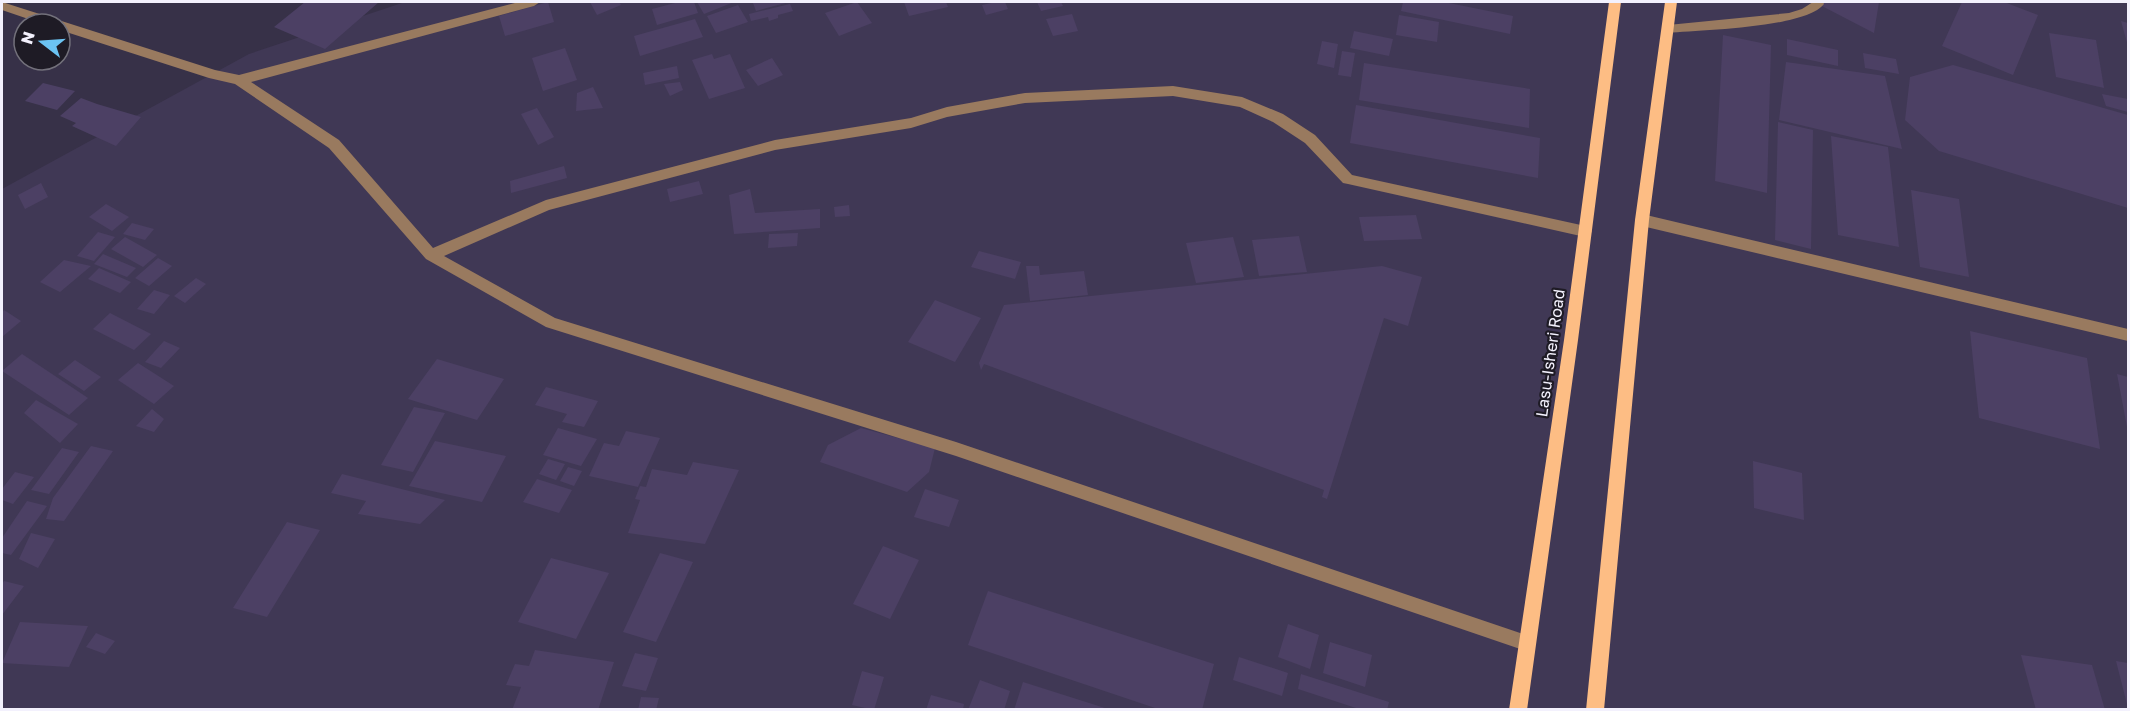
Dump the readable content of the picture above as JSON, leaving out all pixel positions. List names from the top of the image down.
{
  "streets": {
    "main road": ["Lasu-Isheri Road"]
  },
  "north": "left"
}
